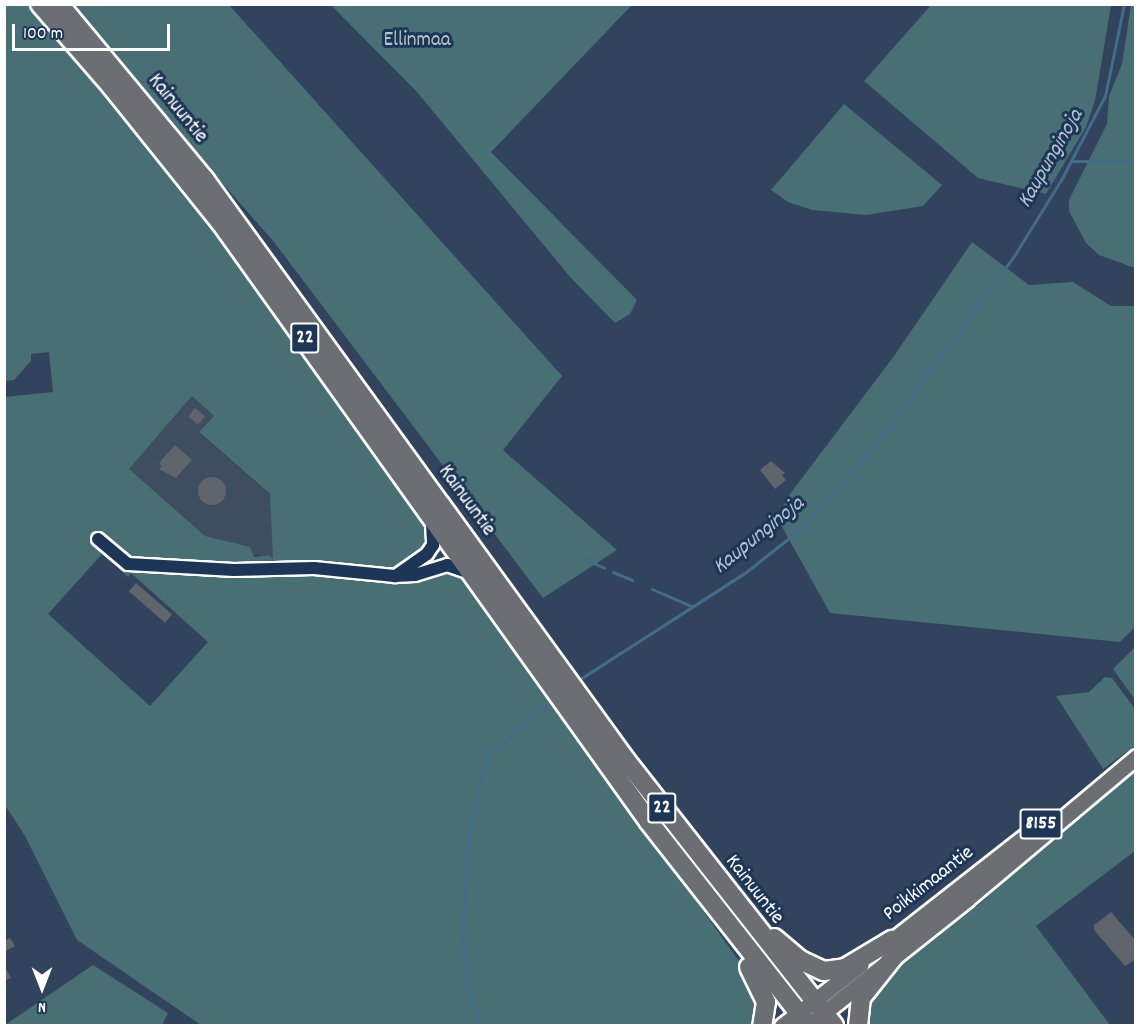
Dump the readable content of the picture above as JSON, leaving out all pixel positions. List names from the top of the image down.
{
  "streets": {
    "highway": ["Kainuuntie", "22"],
    "main road": ["8155", "Poikkimaantie"]
  },
  "crossings": [
    ["Kainuuntie", "Poikkimaantie"]
  ],
  "water": ["Kaupunginoja"],
  "parks": ["Ellinmaa"],
  "scale_bar": "100 m",
  "north": "bottom"
}
